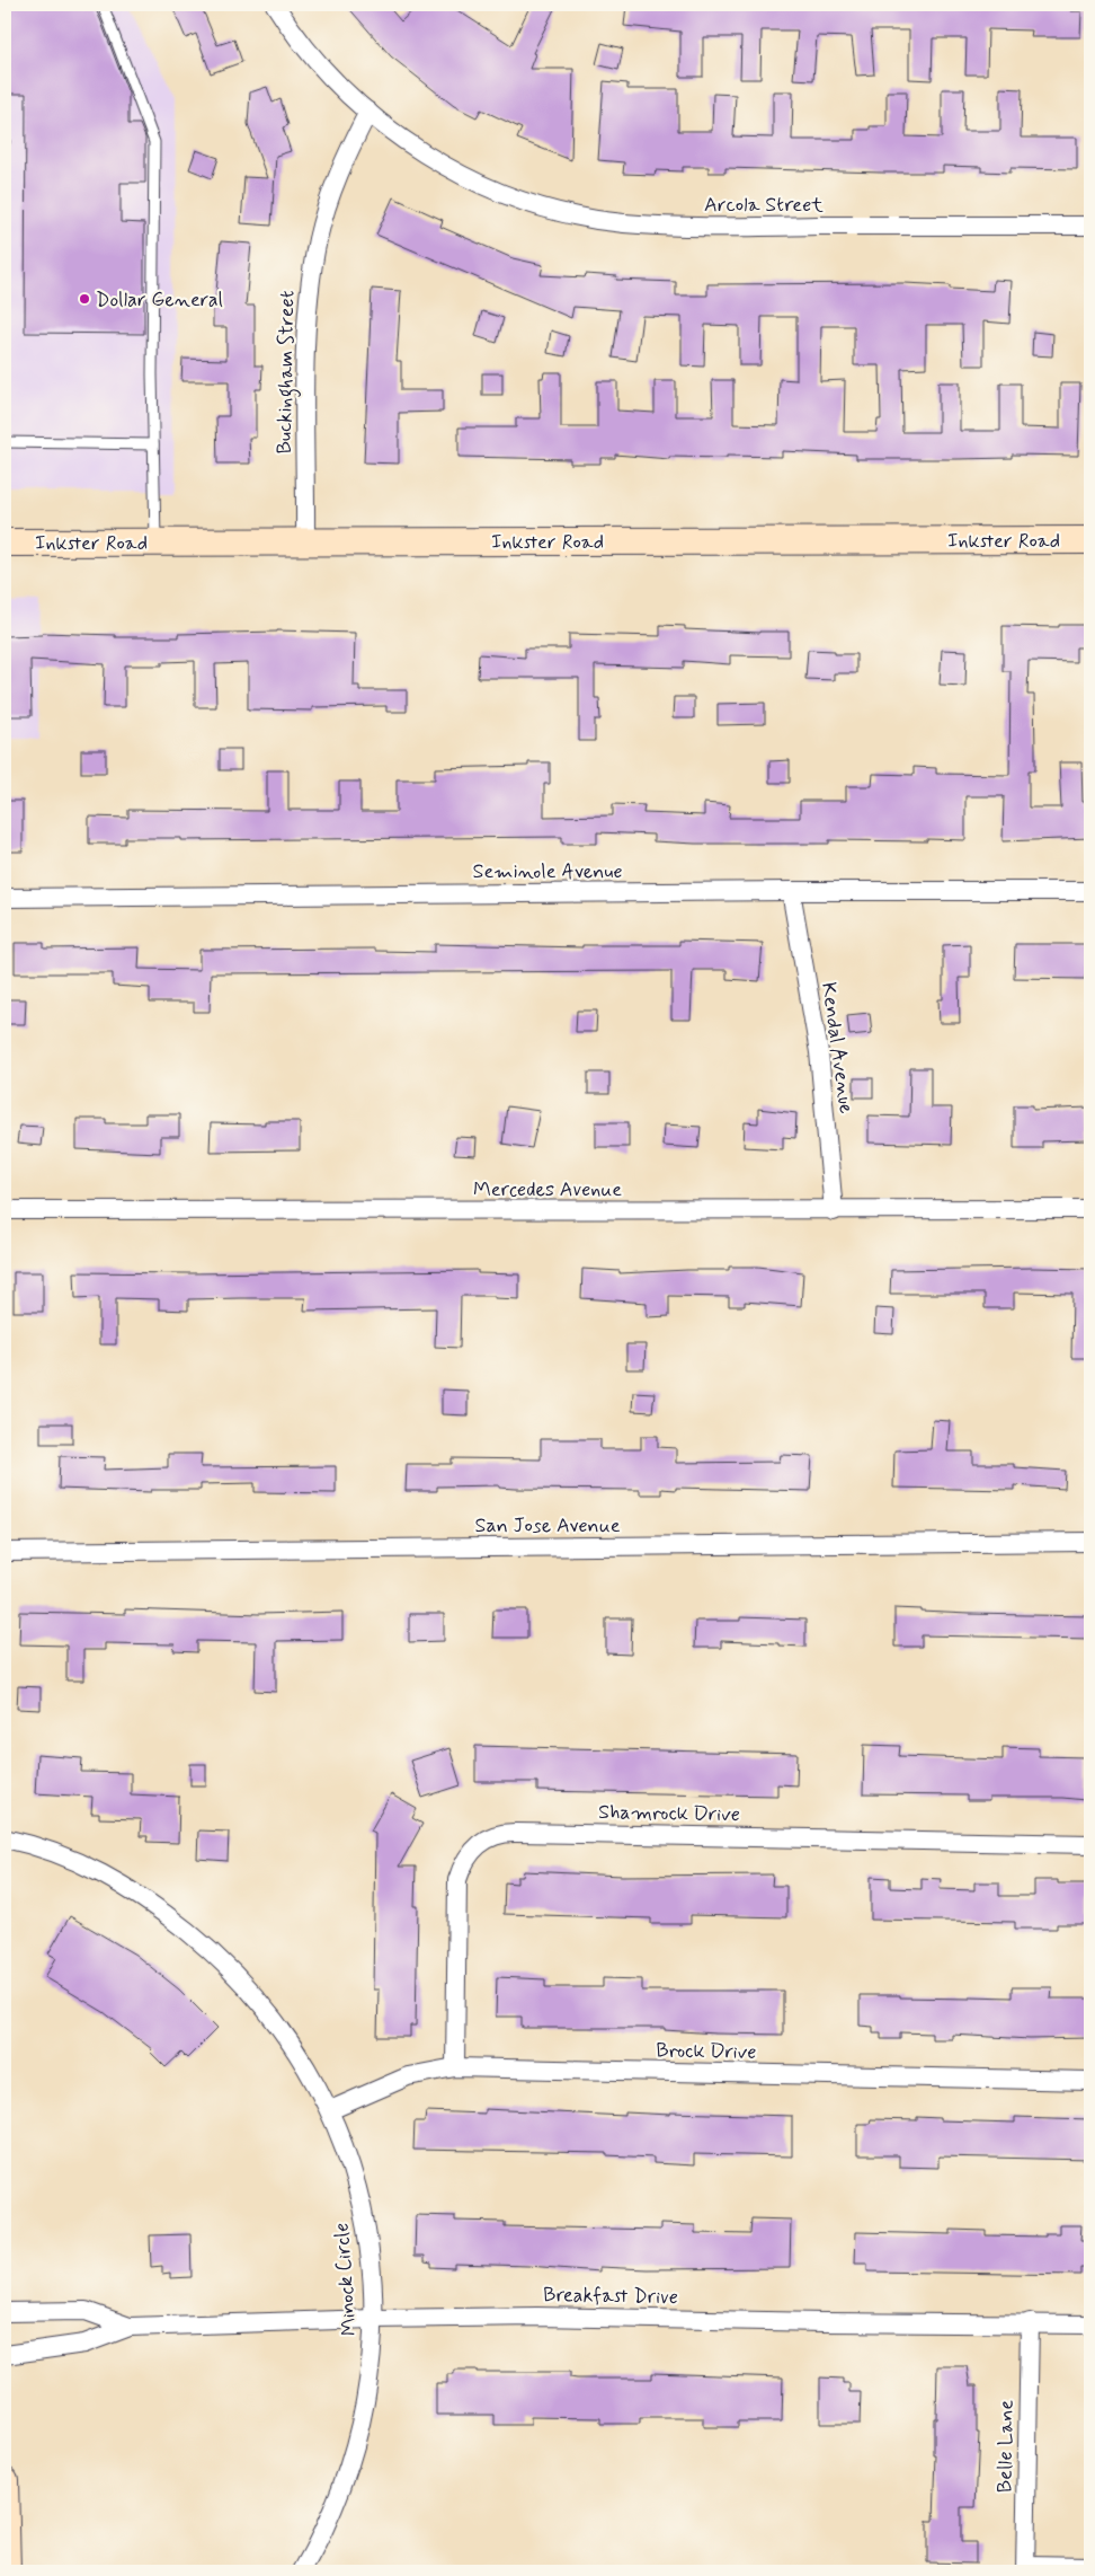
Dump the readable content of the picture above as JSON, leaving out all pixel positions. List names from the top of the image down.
{
  "streets": {
    "main road": ["Inkster Road"],
    "street": [
      "Arcola Street",
      "Buckingham Street",
      "Seminole Avenue",
      "Kendal Avenue",
      "Mercedes Avenue",
      "San Jose Avenue",
      "Shamrock Drive",
      "Brock Drive",
      "Minock Circle",
      "Breakfast Drive",
      "Belle Lane"
    ]
  },
  "crossings": [
    ["Arcola Street", "Buckingham Street"],
    ["Buckingham Street", "Inkster Road"],
    ["Seminole Avenue", "Kendal Avenue"],
    ["Kendal Avenue", "Mercedes Avenue"],
    ["Shamrock Drive", "Brock Drive"],
    ["Brock Drive", "Minock Circle"],
    ["Minock Circle", "Breakfast Drive"],
    ["Breakfast Drive", "Belle Lane"]
  ],
  "places": ["Dollar General"]
}
